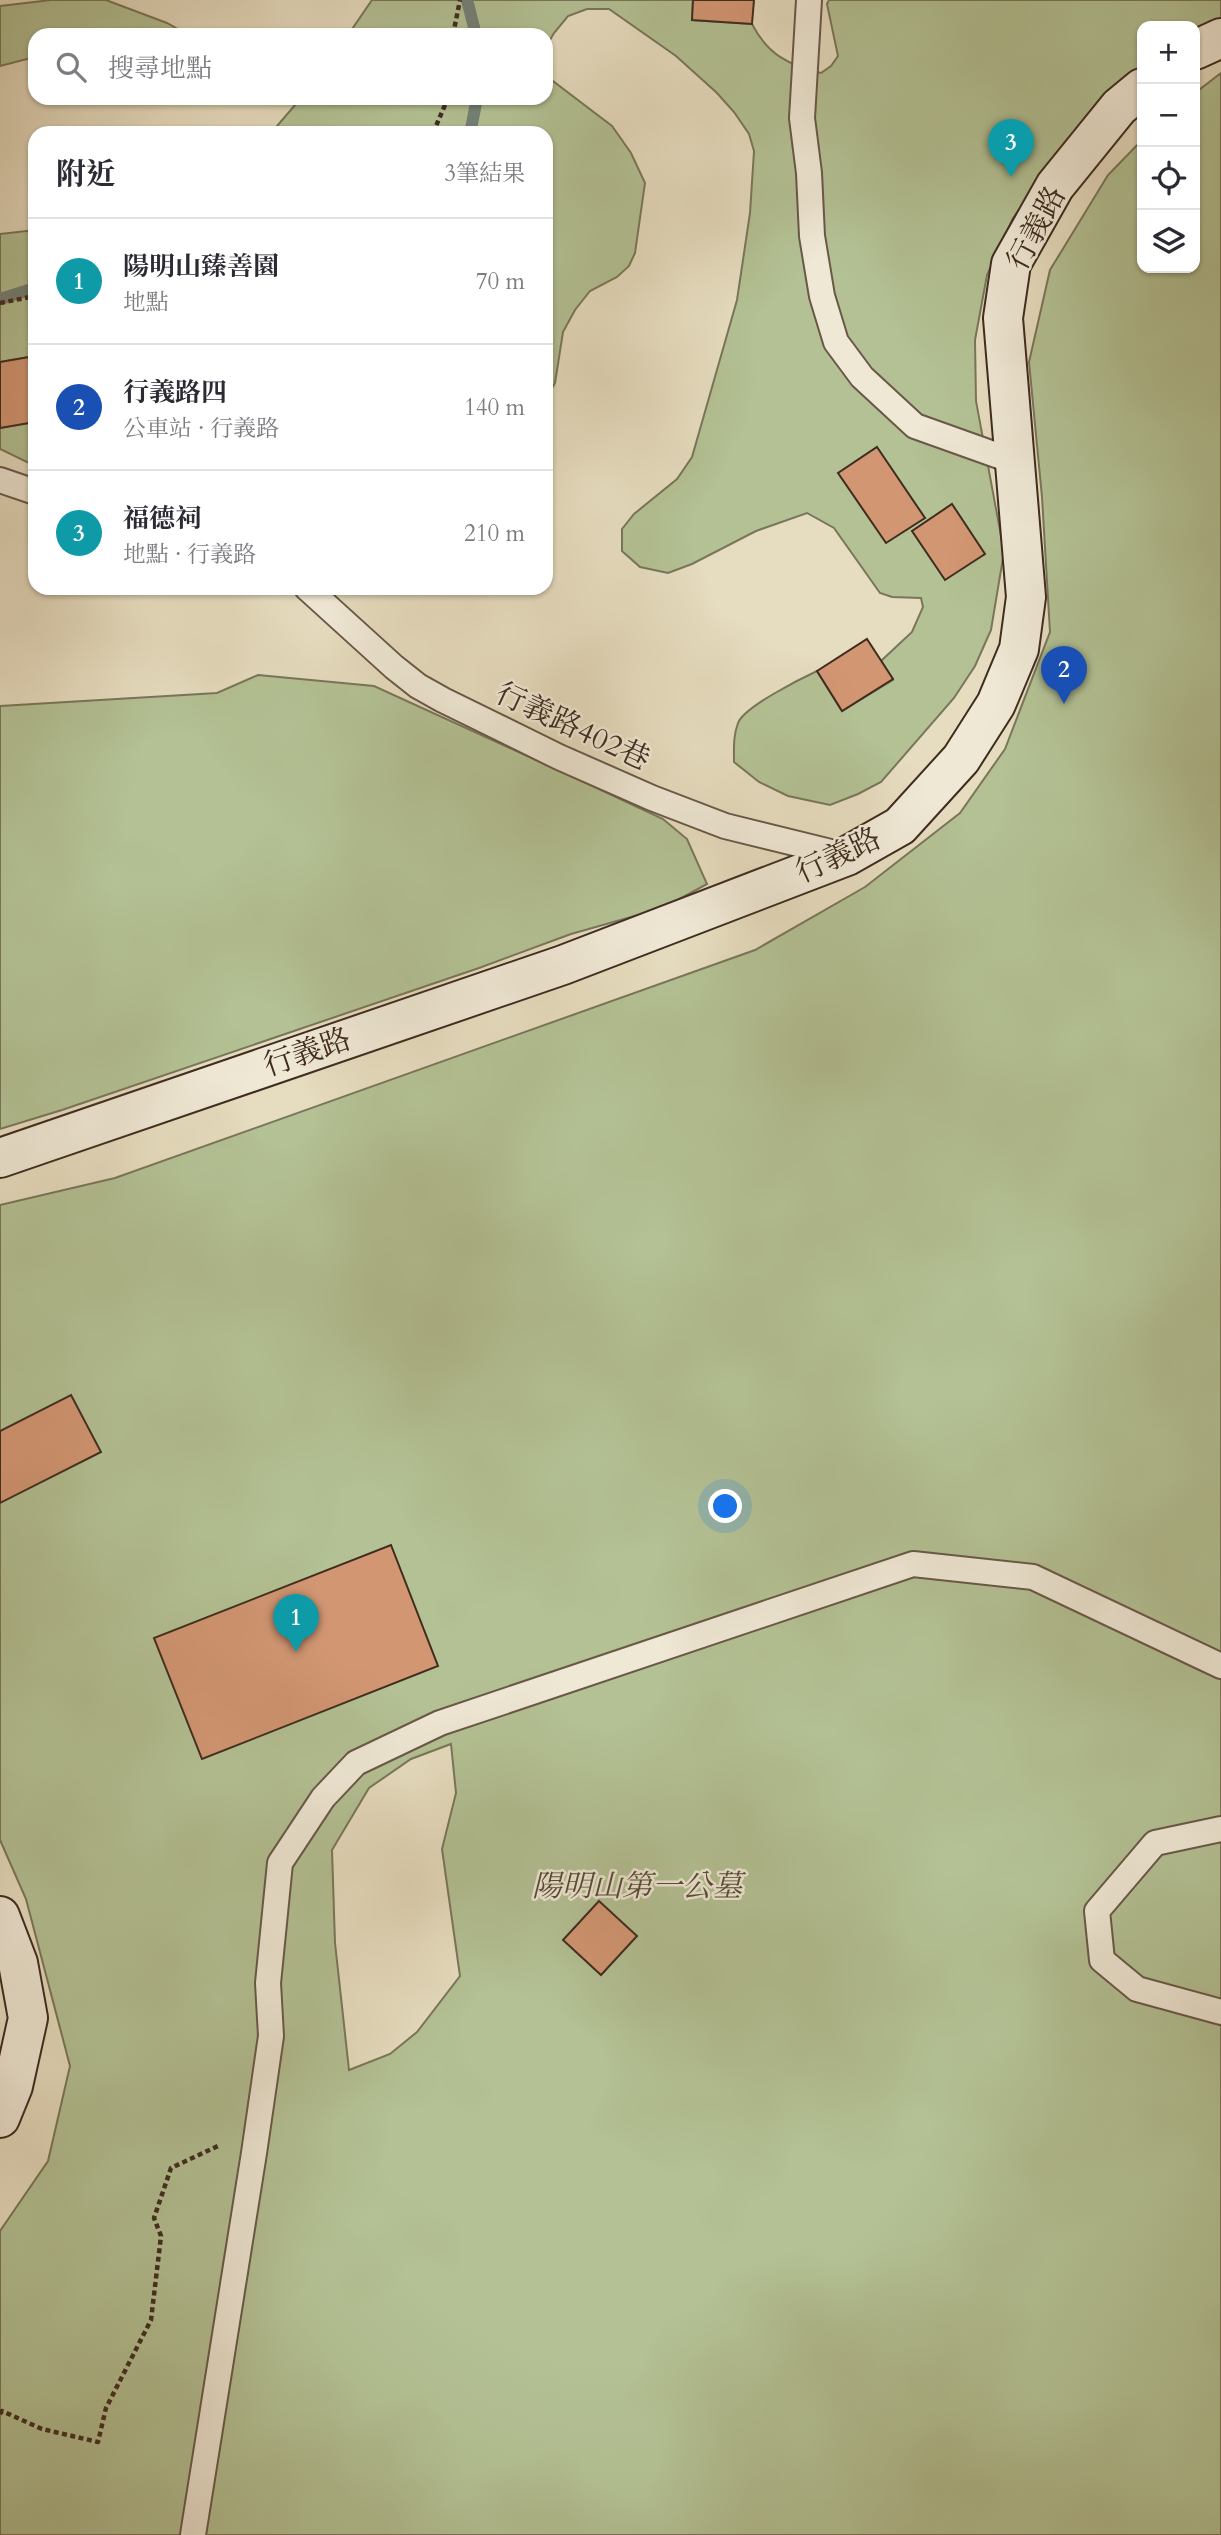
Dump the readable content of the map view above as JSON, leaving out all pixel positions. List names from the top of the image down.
{
  "streets": {
    "street": ["行義路"],
    "lane": ["行義路402巷"]
  },
  "crossings": [
    ["行義路", "行義路402巷"]
  ],
  "parks": ["陽明山第一公墓"],
  "page": {
    "map_buttons": ["+", "−"],
    "search": "搜尋地點",
    "pins": ["3", "2", "1"],
    "heading": ["附近", "3筆結果"],
    "list": [
      {
        "mark": "1",
        "name": "陽明山臻善園",
        "note": "地點",
        "value": "70 m"
      },
      {
        "mark": "2",
        "name": "行義路四",
        "note": "公車站 · 行義路",
        "value": "140 m"
      },
      {
        "mark": "3",
        "name": "福德祠",
        "note": "地點 · 行義路",
        "value": "210 m"
      }
    ]
  }
}
